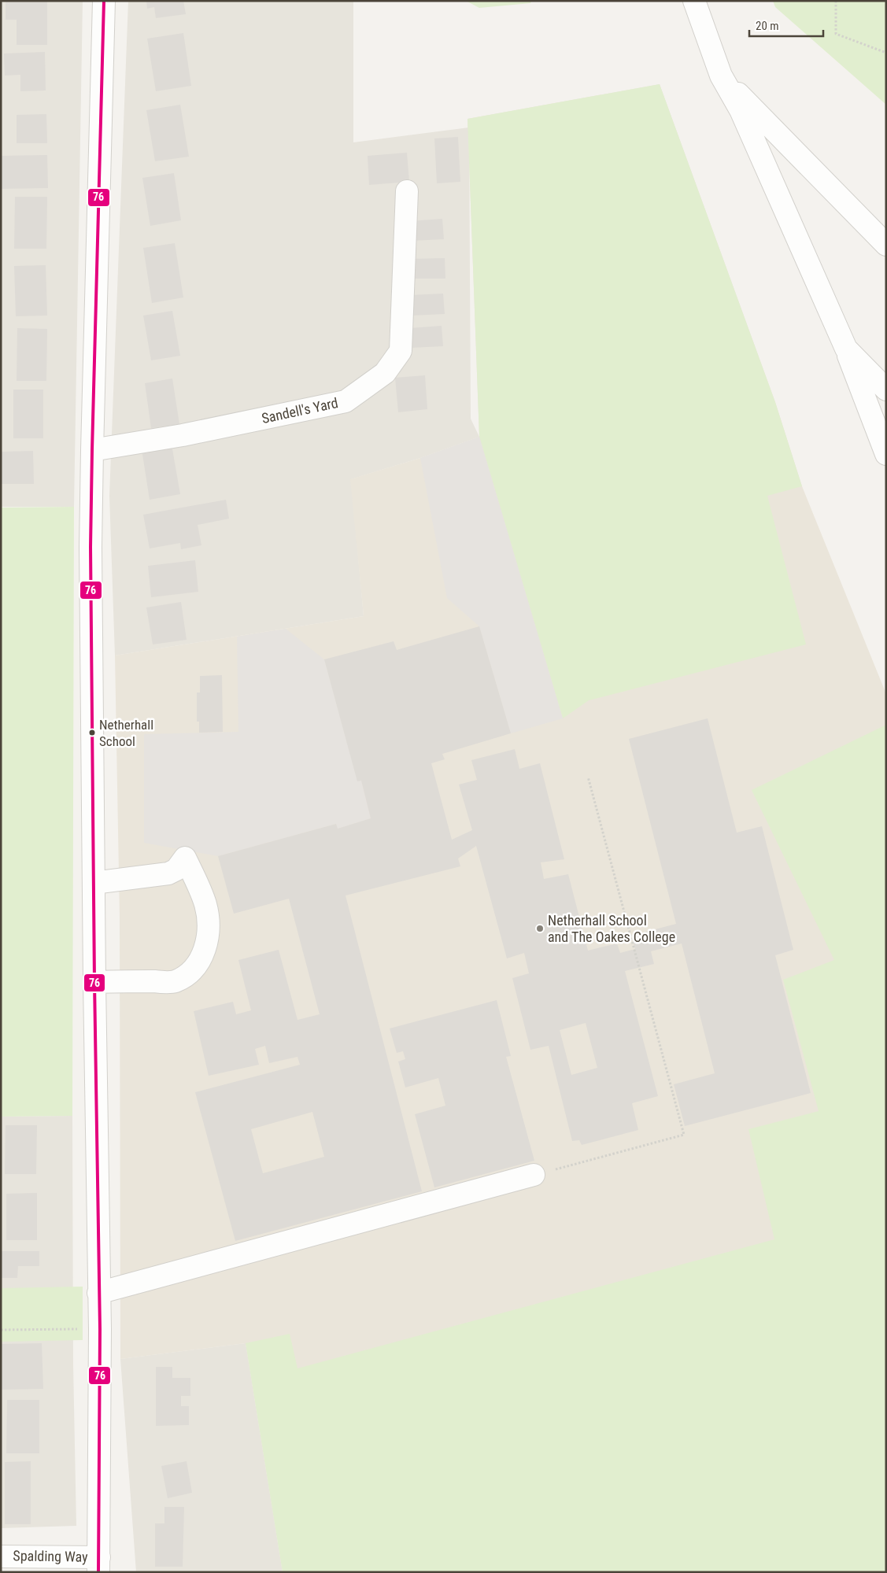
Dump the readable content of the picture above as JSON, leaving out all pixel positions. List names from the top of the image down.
{
  "streets": {
    "street": ["Sandell's Yard", "Spalding Way"]
  },
  "places": ["Netherhall School", "Netherhall School and The Oakes College"],
  "lines": ["transit line 76"],
  "scale_bar": "20 m"
}
